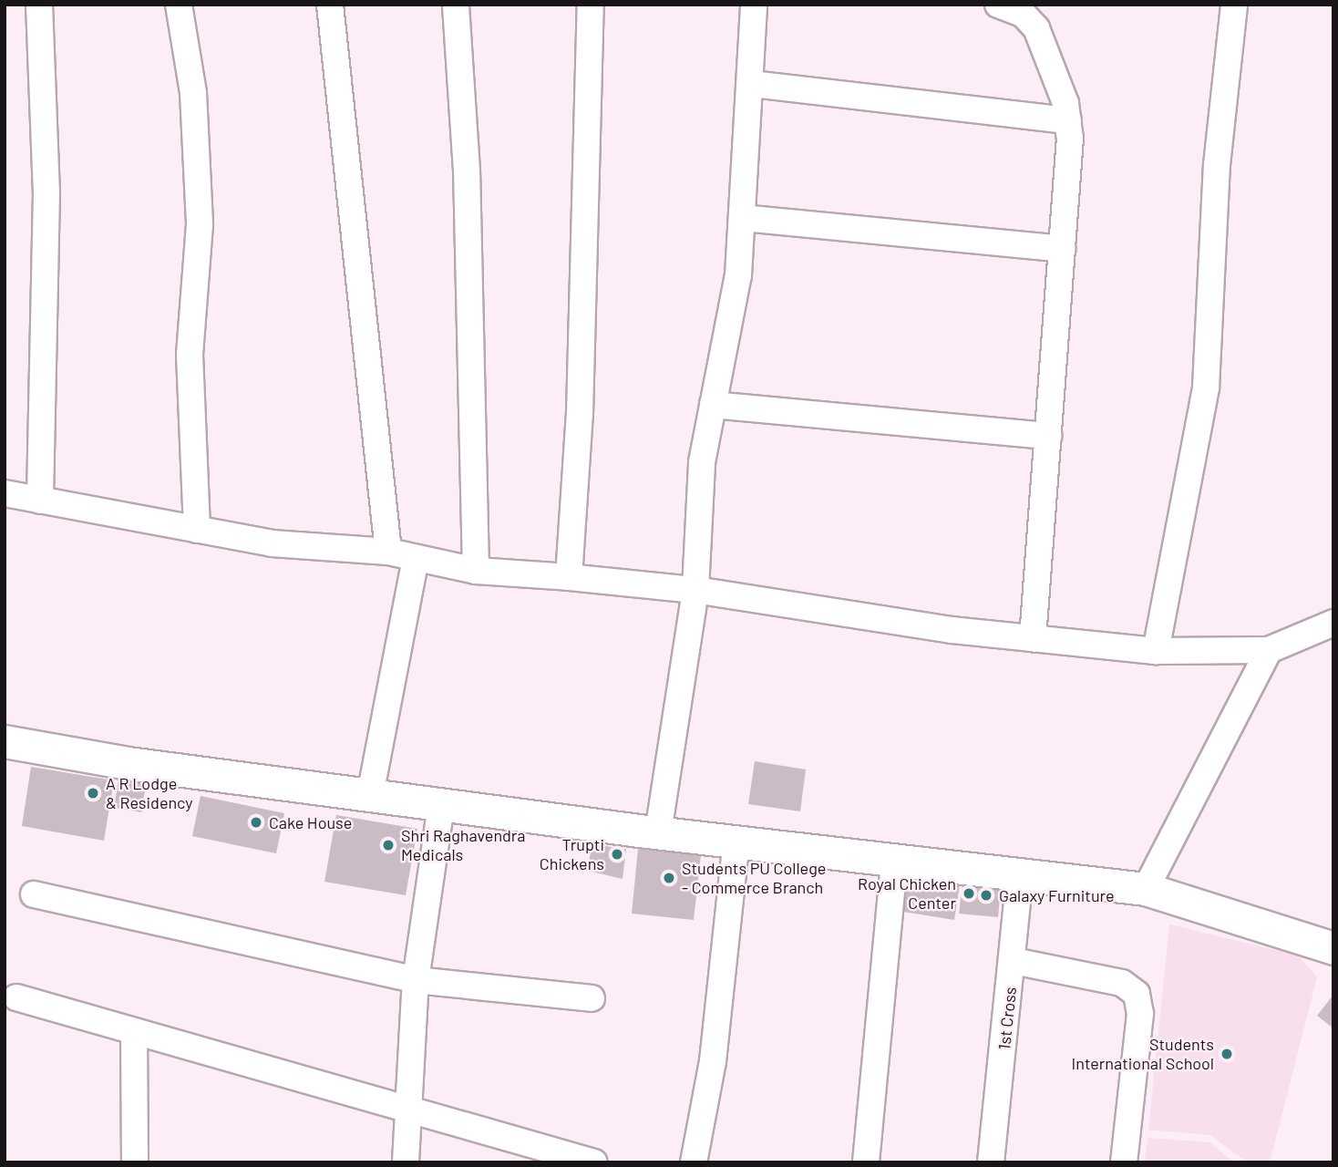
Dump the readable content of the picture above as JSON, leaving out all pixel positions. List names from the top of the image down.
{
  "streets": {
    "street": ["1st Cross"]
  },
  "places": [
    "A R Lodge & Residency",
    "Cake House",
    "Shri Raghavendra Medicals",
    "Trupti Chickens",
    "Students PU College - Commerce Branch",
    "Royal Chicken Center",
    "Galaxy Furniture",
    "Students International School"
  ]
}
